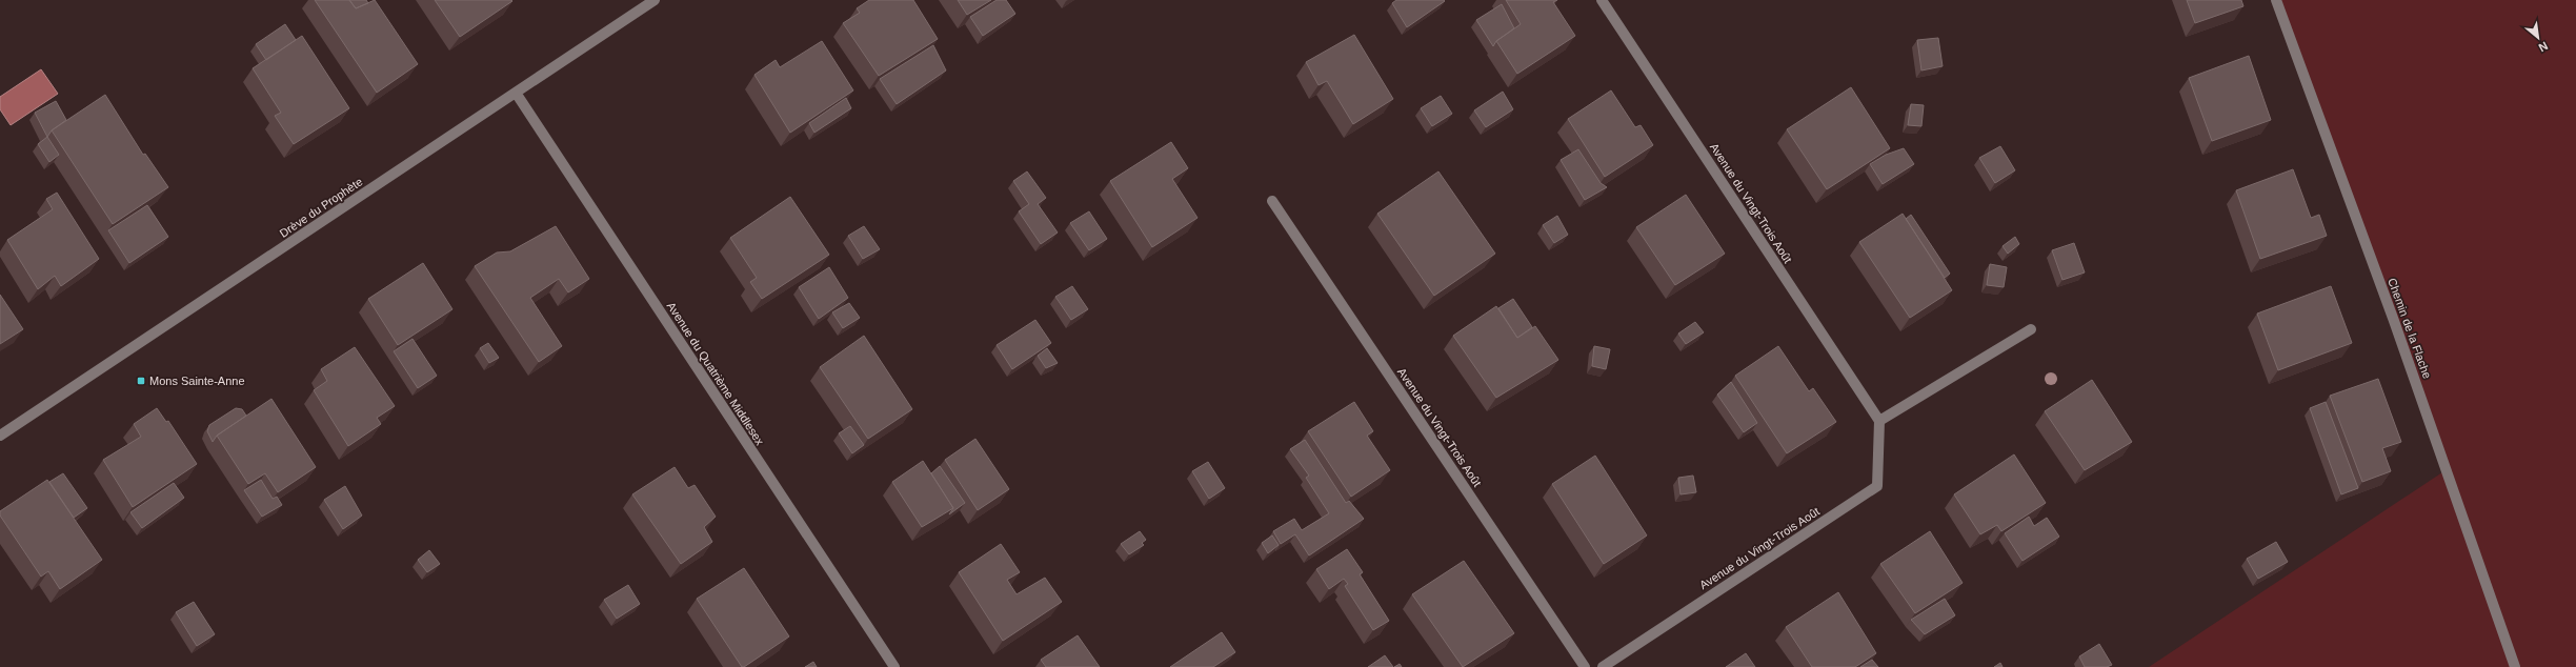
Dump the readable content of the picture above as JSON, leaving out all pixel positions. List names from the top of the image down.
{
  "streets": {
    "street": [
      "Avenue du Vingt-Trois Août",
      "Drève du Prophète",
      "Chemin de la Flache",
      "Avenue du Quatrième Middlesex"
    ]
  },
  "crossings": [
    ["Drève du Prophète", "Avenue du Quatrième Middlesex"]
  ],
  "places": {
    "transit": ["Mons Sainte-Anne"]
  },
  "north": "bottom right"
}
